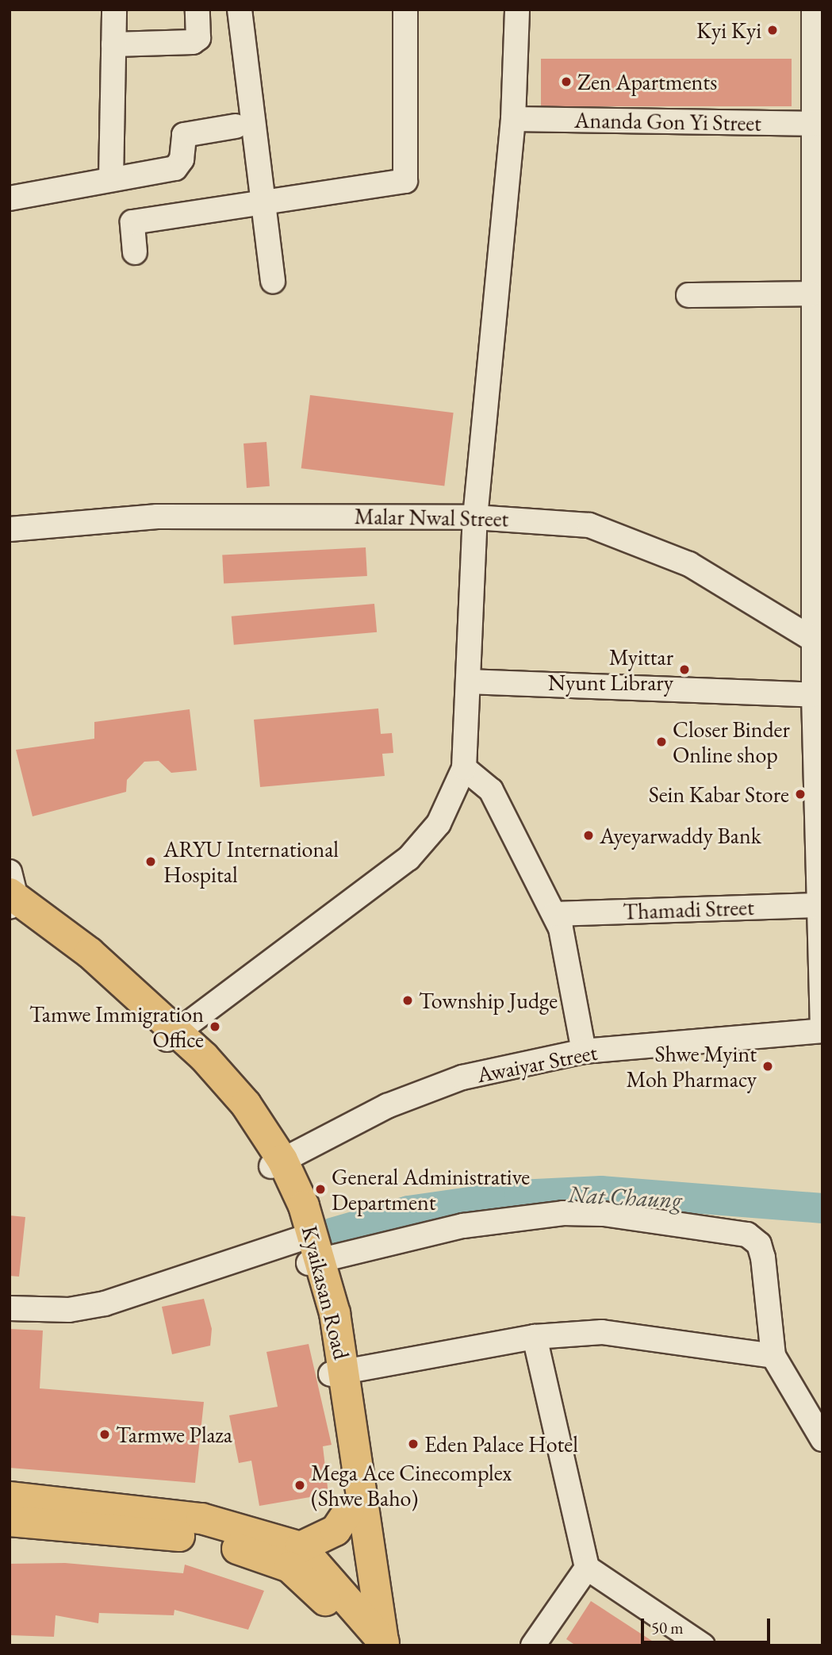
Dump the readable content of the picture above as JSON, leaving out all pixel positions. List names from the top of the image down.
{
  "streets": {
    "main road": ["Kyaikasan Road"],
    "street": [
      "Ananda Gon Yi Street",
      "Malar Nwal Street",
      "Thamadi Street",
      "Awaiyar Street"
    ]
  },
  "crossings": [
    ["Awaiyar Street", "Kyaikasan Road"]
  ],
  "water": ["Nat Chaung"],
  "places": [
    "Kyi Kyi",
    "Zen Apartments",
    "Myittar Nyunt Library",
    "Closer Binder Online shop",
    "Sein Kabar Store",
    "Ayeyarwaddy Bank",
    "ARYU International Hospital",
    "Township Judge",
    "Tamwe Immigration Office",
    "Shwe Myint Moh Pharmacy",
    "General Administrative Department",
    "Tarmwe Plaza",
    "Eden Palace Hotel",
    "Mega Ace Cinecomplex (Shwe Baho)"
  ],
  "scale_bar": "50 m"
}
